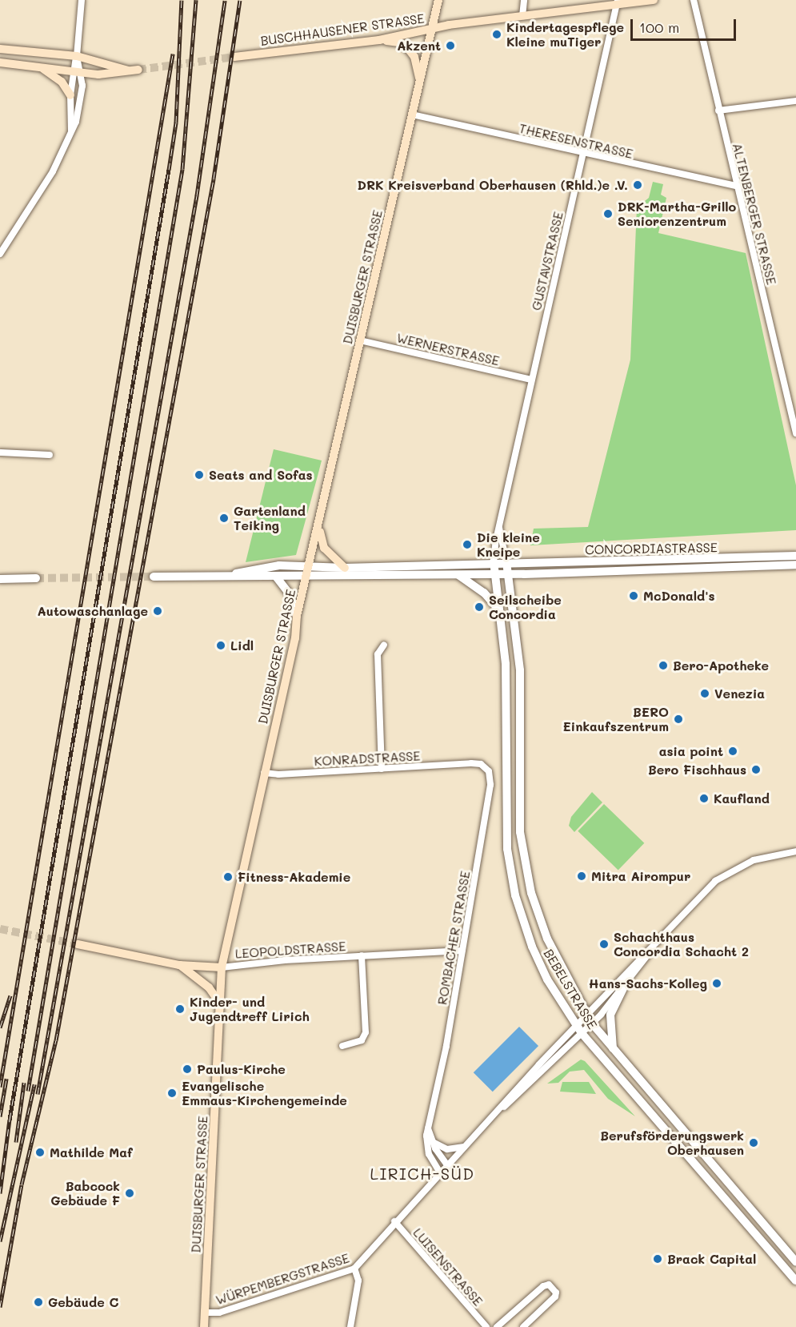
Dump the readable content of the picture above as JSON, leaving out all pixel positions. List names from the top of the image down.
{
  "streets": {
    "main road": ["BUSCHHAUSENER STRASSE", "DUISBURGER STRASSE"],
    "street": [
      "THERESENSTRASSE",
      "ALTENBERGER STRASSE",
      "GUSTAVSTRASSE",
      "WERNERSTRASSE",
      "CONCORDIASTRASSE",
      "KONRADSTRASSE",
      "ROMBACHER STRASSE",
      "LEOPOLDSTRASSE",
      "BEBELSTRASSE",
      "LUISENSTRASSE",
      "WÜRPEMBERGSTRASSE"
    ]
  },
  "crossings": [
    ["BUSCHHAUSENER STRASSE", "GUSTAVSTRASSE"],
    ["BUSCHHAUSENER STRASSE", "DUISBURGER STRASSE"],
    ["THERESENSTRASSE", "ALTENBERGER STRASSE"],
    ["THERESENSTRASSE", "GUSTAVSTRASSE"],
    ["THERESENSTRASSE", "DUISBURGER STRASSE"],
    ["GUSTAVSTRASSE", "WERNERSTRASSE"],
    ["GUSTAVSTRASSE", "CONCORDIASTRASSE"],
    ["DUISBURGER STRASSE", "WERNERSTRASSE"],
    ["DUISBURGER STRASSE", "CONCORDIASTRASSE"],
    ["DUISBURGER STRASSE", "KONRADSTRASSE"],
    ["DUISBURGER STRASSE", "LEOPOLDSTRASSE"],
    ["DUISBURGER STRASSE", "WÜRPEMBERGSTRASSE"],
    ["CONCORDIASTRASSE", "BEBELSTRASSE"],
    ["KONRADSTRASSE", "ROMBACHER STRASSE"],
    ["ROMBACHER STRASSE", "LEOPOLDSTRASSE"],
    ["ROMBACHER STRASSE", "WÜRPEMBERGSTRASSE"],
    ["LUISENSTRASSE", "WÜRPEMBERGSTRASSE"]
  ],
  "districts": ["LIRICH-SÜD"],
  "places": [
    "Kindertagespflege Kleine muTiger",
    "Akzent",
    "DRK Kreisverband Oberhausen (Rhld.)e .V.",
    "DRK-Martha-Grillo Seniorenzentrum",
    "Seats and Sofas",
    "Gartenland Teiking",
    "Die kleine Kneipe",
    "McDonald's",
    "Seilscheibe Concordia",
    "Autowaschanlage",
    "Lidl",
    "Bero-Apotheke",
    "Venezia",
    "BERO Einkaufszentrum",
    "asia point",
    "Bero Fischhaus",
    "Kaufland",
    "Mitra Airompur",
    "Fitness-Akademie",
    "Schachthaus Concordia Schacht 2",
    "Hans-Sachs-Kolleg",
    "Kinder- und Jugendtreff Lirich",
    "Paulus-Kirche",
    "Evangelische Emmaus-Kirchengemeinde",
    "Berufsförderungswerk Oberhausen",
    "Mathilde Maf",
    "Babcock Gebäude F",
    "Brack Capital",
    "Gebäude C"
  ],
  "scale_bar": "100 m"
}
